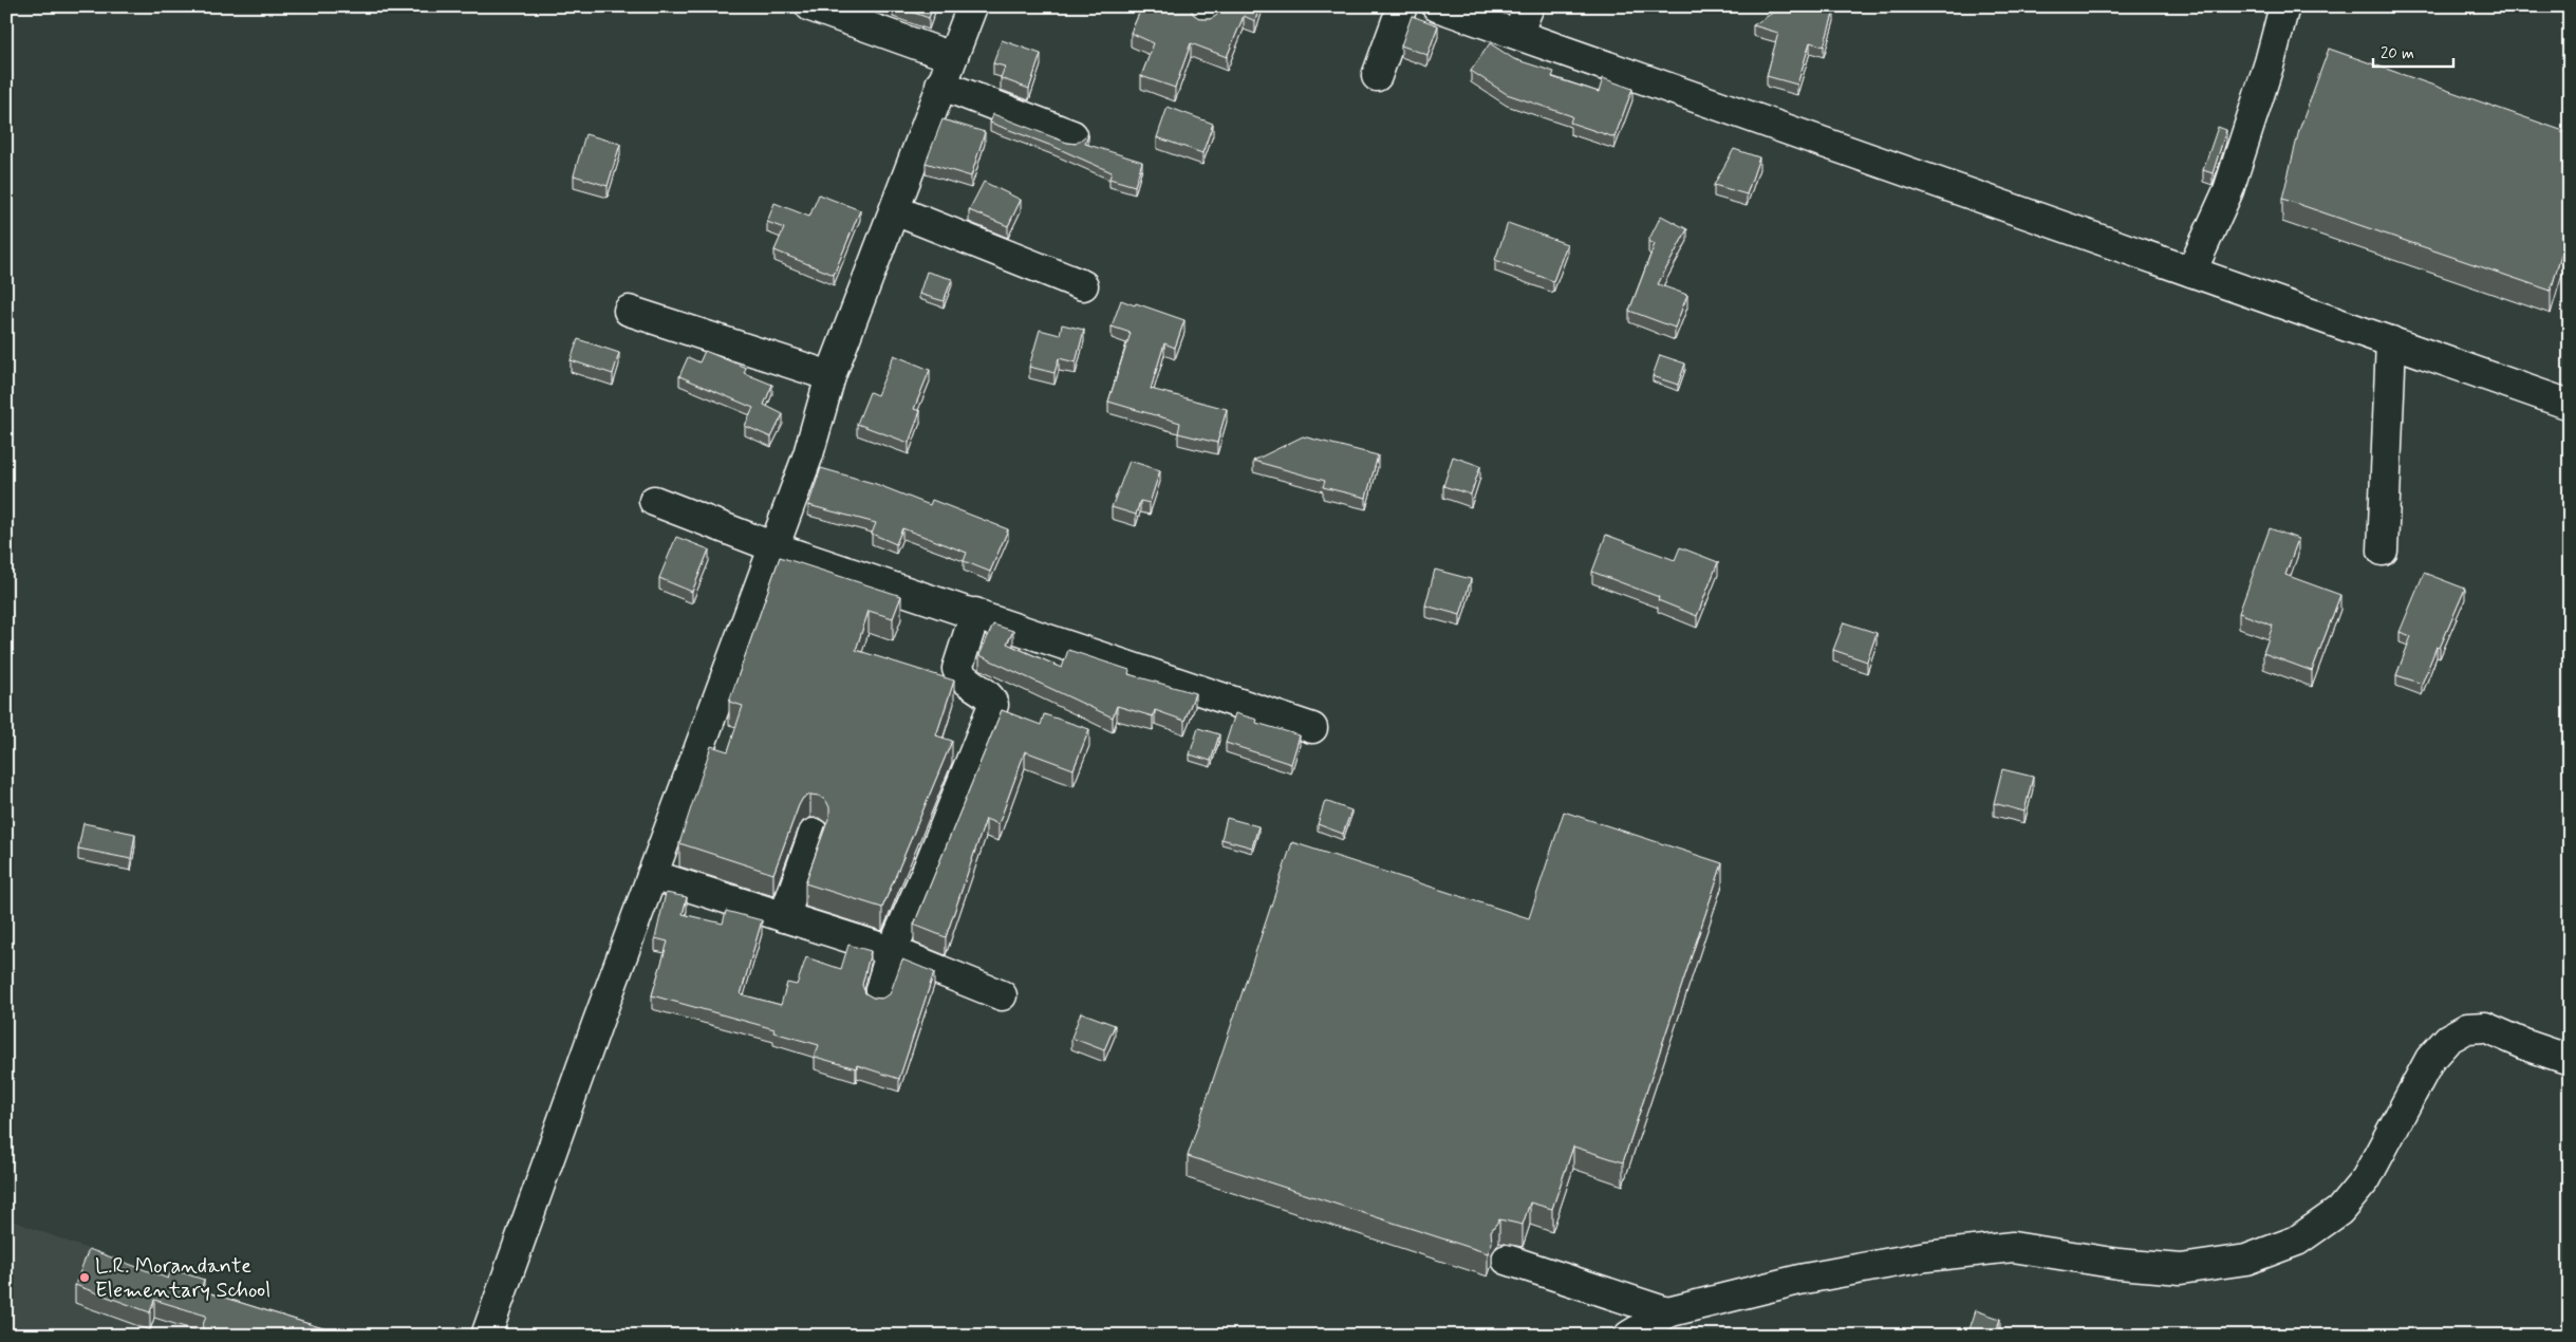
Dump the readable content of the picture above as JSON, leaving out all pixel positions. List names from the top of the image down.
{
  "places": ["L.R. Morandante Elementary School"],
  "scale_bar": "20 m"
}
